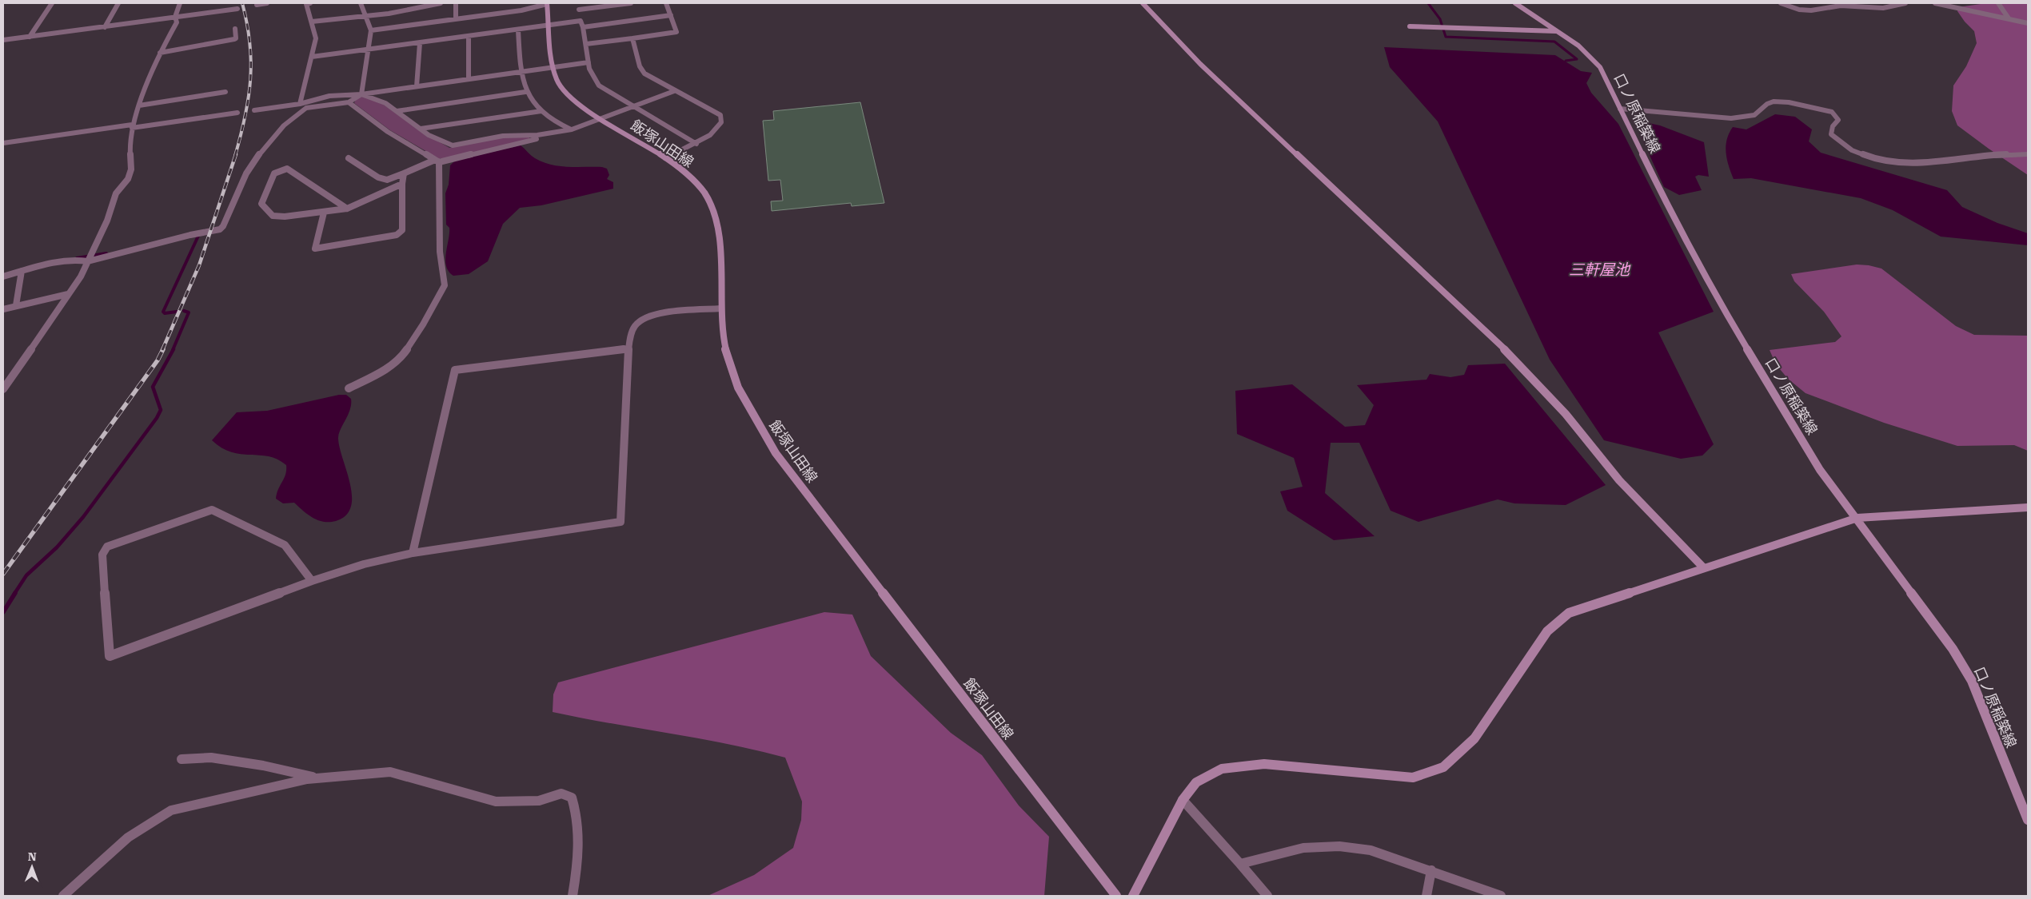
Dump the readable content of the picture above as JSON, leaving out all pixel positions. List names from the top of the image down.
{
  "streets": {
    "main road": ["口ノ原稲築線", "飯塚山田線"]
  },
  "water": ["三軒屋池"],
  "north": "top"
}
